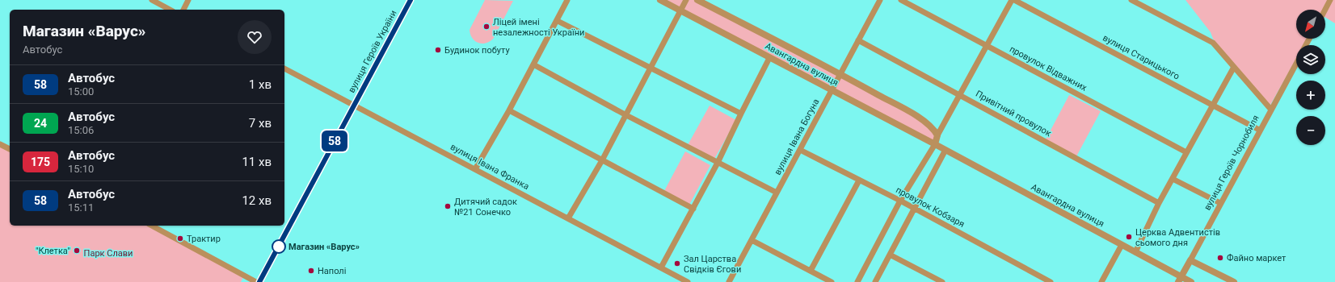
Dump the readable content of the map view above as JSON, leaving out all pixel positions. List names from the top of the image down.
{
  "streets": {
    "street": [
      "вулиця Героїв України",
      "вулиця Старицького",
      "Авангардна вулиця",
      "провулок Відважних",
      "Привітний провулок",
      "вулиця Івана Богуна",
      "вулиця Героїв Чорнобиля",
      "вулиця Івана Франка",
      "провулок Кобзаря"
    ]
  },
  "crossings": [
    ["вулиця Героїв України", "вулиця Івана Франка"],
    ["вулиця Старицького", "вулиця Героїв Чорнобиля"],
    ["Авангардна вулиця", "вулиця Івана Богуна"],
    ["Авангардна вулиця", "вулиця Героїв Чорнобиля"],
    ["Привітний провулок", "вулиця Івана Богуна"],
    ["вулиця Івана Богуна", "провулок Кобзаря"]
  ],
  "parks": ["Парк Слави"],
  "places": [
    "Ліцей імені незалежності України",
    "Будинок побуту",
    "Дитячий садок №21 Сонечко",
    "Церква Адвентистів сьомого дня",
    "Трактир",
    "Магазин «Варус»",
    "\"Клетка\"",
    "Файно маркет",
    "Зал Царства Свідків Єгови",
    "Наполі"
  ],
  "lines": ["bus line 58"],
  "north": "bottom left",
  "page": {
    "on_map": "58",
    "map_buttons": ["+", "−"],
    "heading": ["Магазин «Варус»", "Автобус"],
    "list": [
      {
        "mark": "58",
        "name": "Автобус",
        "note": "15:00",
        "value": "1 хв"
      },
      {
        "mark": "24",
        "name": "Автобус",
        "note": "15:06",
        "value": "7 хв"
      },
      {
        "mark": "175",
        "name": "Автобус",
        "note": "15:10",
        "value": "11 хв"
      },
      {
        "mark": "58",
        "name": "Автобус",
        "note": "15:11",
        "value": "12 хв"
      }
    ]
  }
}
